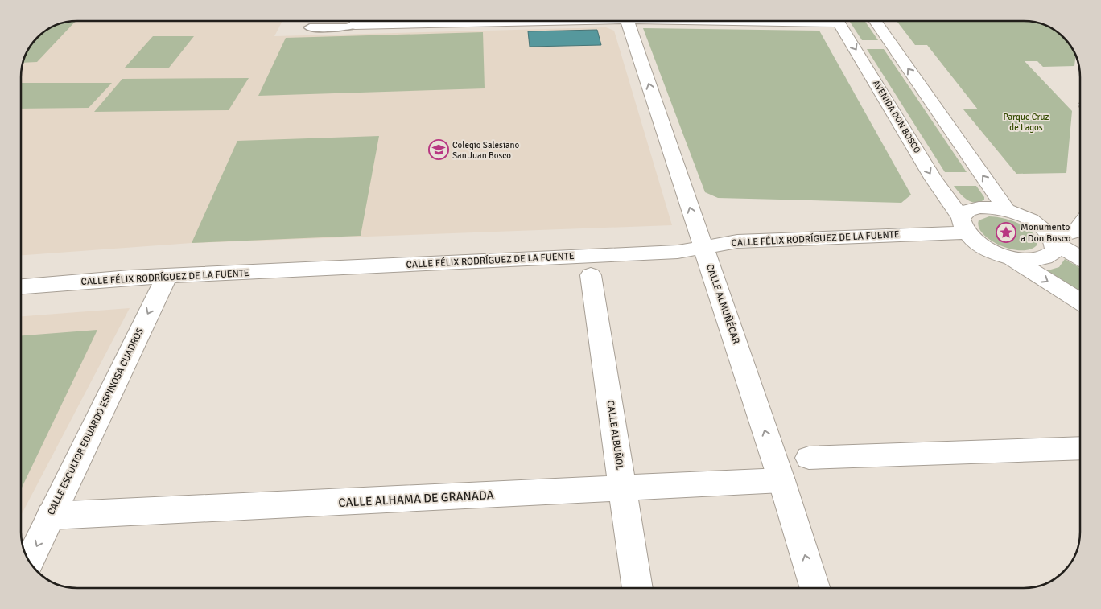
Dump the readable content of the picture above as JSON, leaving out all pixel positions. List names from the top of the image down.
{
  "streets": {
    "street": [
      "AVENIDA DON BOSCO",
      "CALLE FÉLIX RODRÍGUEZ DE LA FUENTE",
      "CALLE ALMUÑÉCAR",
      "CALLE ESCULTOR EDUARDO ESPINOSA CUADROS",
      "CALLE ALBUÑOL",
      "CALLE ALHAMA DE GRANADA"
    ]
  },
  "crossings": [
    ["AVENIDA DON BOSCO", "CALLE FÉLIX RODRÍGUEZ DE LA FUENTE"],
    ["CALLE FÉLIX RODRÍGUEZ DE LA FUENTE", "CALLE ALMUÑÉCAR"],
    ["CALLE FÉLIX RODRÍGUEZ DE LA FUENTE", "CALLE ESCULTOR EDUARDO ESPINOSA CUADROS"],
    ["CALLE ALMUÑÉCAR", "CALLE ALHAMA DE GRANADA"],
    ["CALLE ESCULTOR EDUARDO ESPINOSA CUADROS", "CALLE ALHAMA DE GRANADA"],
    ["CALLE ALBUÑOL", "CALLE ALHAMA DE GRANADA"]
  ],
  "one_way": ["CALLE ALMUÑÉCAR", "CALLE ESCULTOR EDUARDO ESPINOSA CUADROS"],
  "parks": ["Parque Cruz de Lagos"],
  "places": {
    "school or university": ["Colegio Salesiano San Juan Bosco"],
    "place": ["Monumento a Don Bosco"]
  }
}
